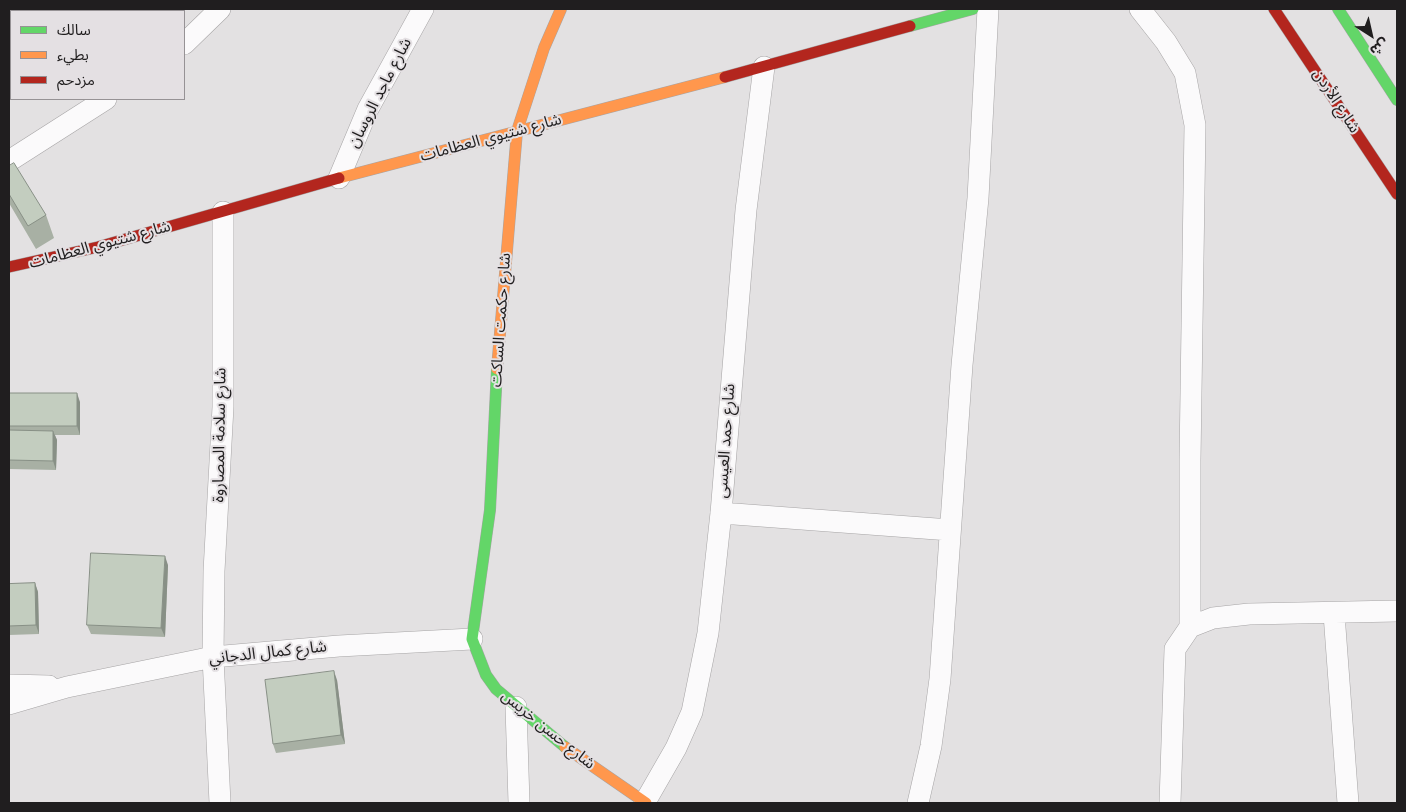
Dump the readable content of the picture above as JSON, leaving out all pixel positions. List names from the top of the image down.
{
  "streets": {
    "main road": [
      "شارع الأردن",
      "شارع شتيوي العظامات",
      "شارع حكمت الساكت",
      "شارع حسن خريس"
    ],
    "street": [
      "شارع ماجد الروسان",
      "شارع سلامة المصاروة",
      "شارع حمد العيسى",
      "شارع كمال الدجاني"
    ]
  },
  "crossings": [
    ["شارع ماجد الروسان", "شارع شتيوي العظامات"],
    ["شارع شتيوي العظامات", "شارع حكمت الساكت"],
    ["شارع شتيوي العظامات", "شارع سلامة المصاروة"],
    ["شارع شتيوي العظامات", "شارع حمد العيسى"],
    ["شارع حكمت الساكت", "شارع كمال الدجاني"],
    ["شارع حكمت الساكت", "شارع حسن خريس"],
    ["شارع سلامة المصاروة", "شارع كمال الدجاني"],
    ["شارع حمد العيسى", "شارع حسن خريس"],
    ["شارع كمال الدجاني", "شارع حسن خريس"]
  ],
  "legend": ["سالك", "بطيء", "مزدحم"],
  "north": "bottom right"
}
